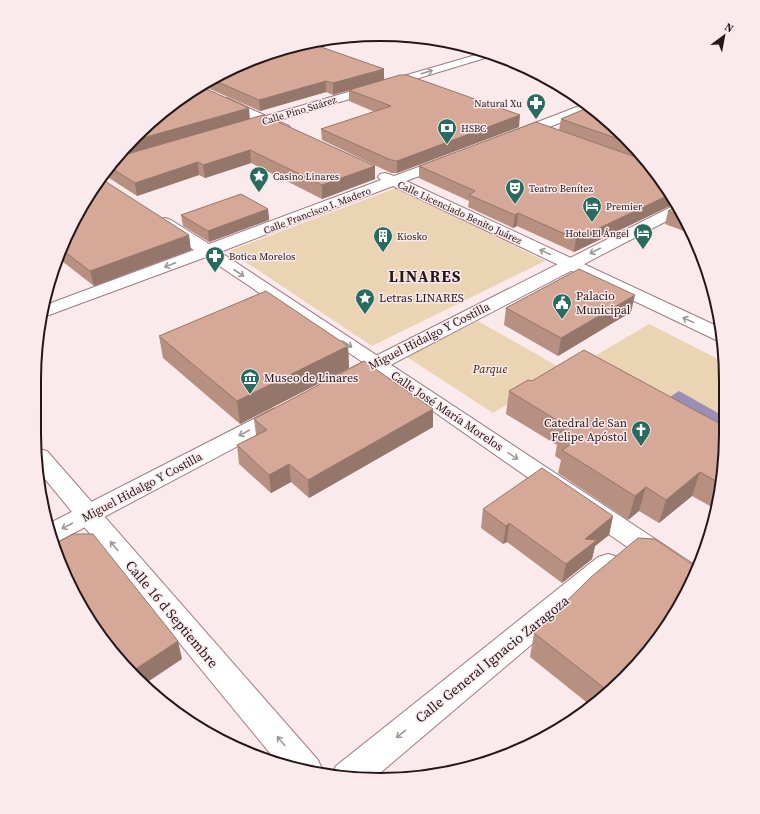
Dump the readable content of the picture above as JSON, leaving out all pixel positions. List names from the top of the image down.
{
  "streets": {
    "street": [
      "Calle Pino Suárez",
      "Calle Francisco I. Madero",
      "Calle Licenciado Benito Juárez",
      "Miguel Hidalgo Y Costilla",
      "Calle José María Morelos",
      "Calle 16 d Septiembre",
      "Calle General Ignacio Zaragoza"
    ]
  },
  "crossings": [
    ["Calle Francisco I. Madero", "Calle Licenciado Benito Juárez"],
    ["Calle Francisco I. Madero", "Calle José María Morelos"],
    ["Calle Licenciado Benito Juárez", "Miguel Hidalgo Y Costilla"],
    ["Miguel Hidalgo Y Costilla", "Calle José María Morelos"],
    ["Miguel Hidalgo Y Costilla", "Calle 16 d Septiembre"],
    ["Calle José María Morelos", "Calle General Ignacio Zaragoza"]
  ],
  "one_way": [
    "Calle Francisco I. Madero",
    "Calle Licenciado Benito Juárez",
    "Miguel Hidalgo Y Costilla",
    "Calle José María Morelos",
    "Calle 16 d Septiembre",
    "Calle General Ignacio Zaragoza"
  ],
  "districts": ["LINARES"],
  "parks": ["Parque"],
  "places": {
    "pharmacy": ["Natural Xu", "Botica Morelos"],
    "bank": ["HSBC"],
    "place": ["Casino Linares", "Letras LINARES"],
    "theatre": ["Teatro Benítez"],
    "hotel": ["Premier", "Hotel El Ángel"],
    "building": ["Kiosko"],
    "public building": ["Palacio Municipal"],
    "museum": ["Museo de Linares"],
    "church": ["Catedral de San Felipe Apóstol"]
  },
  "north": "top right"
}
